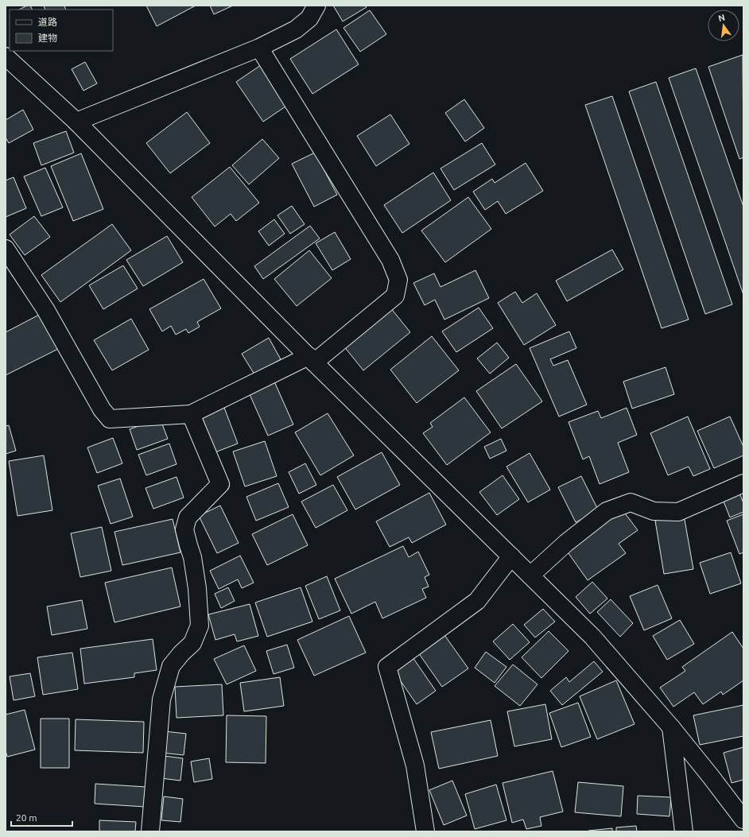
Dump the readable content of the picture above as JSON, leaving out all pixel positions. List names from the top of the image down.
{
  "legend": ["道路", "建物"],
  "scale_bar": "20 m",
  "north": "top"
}
